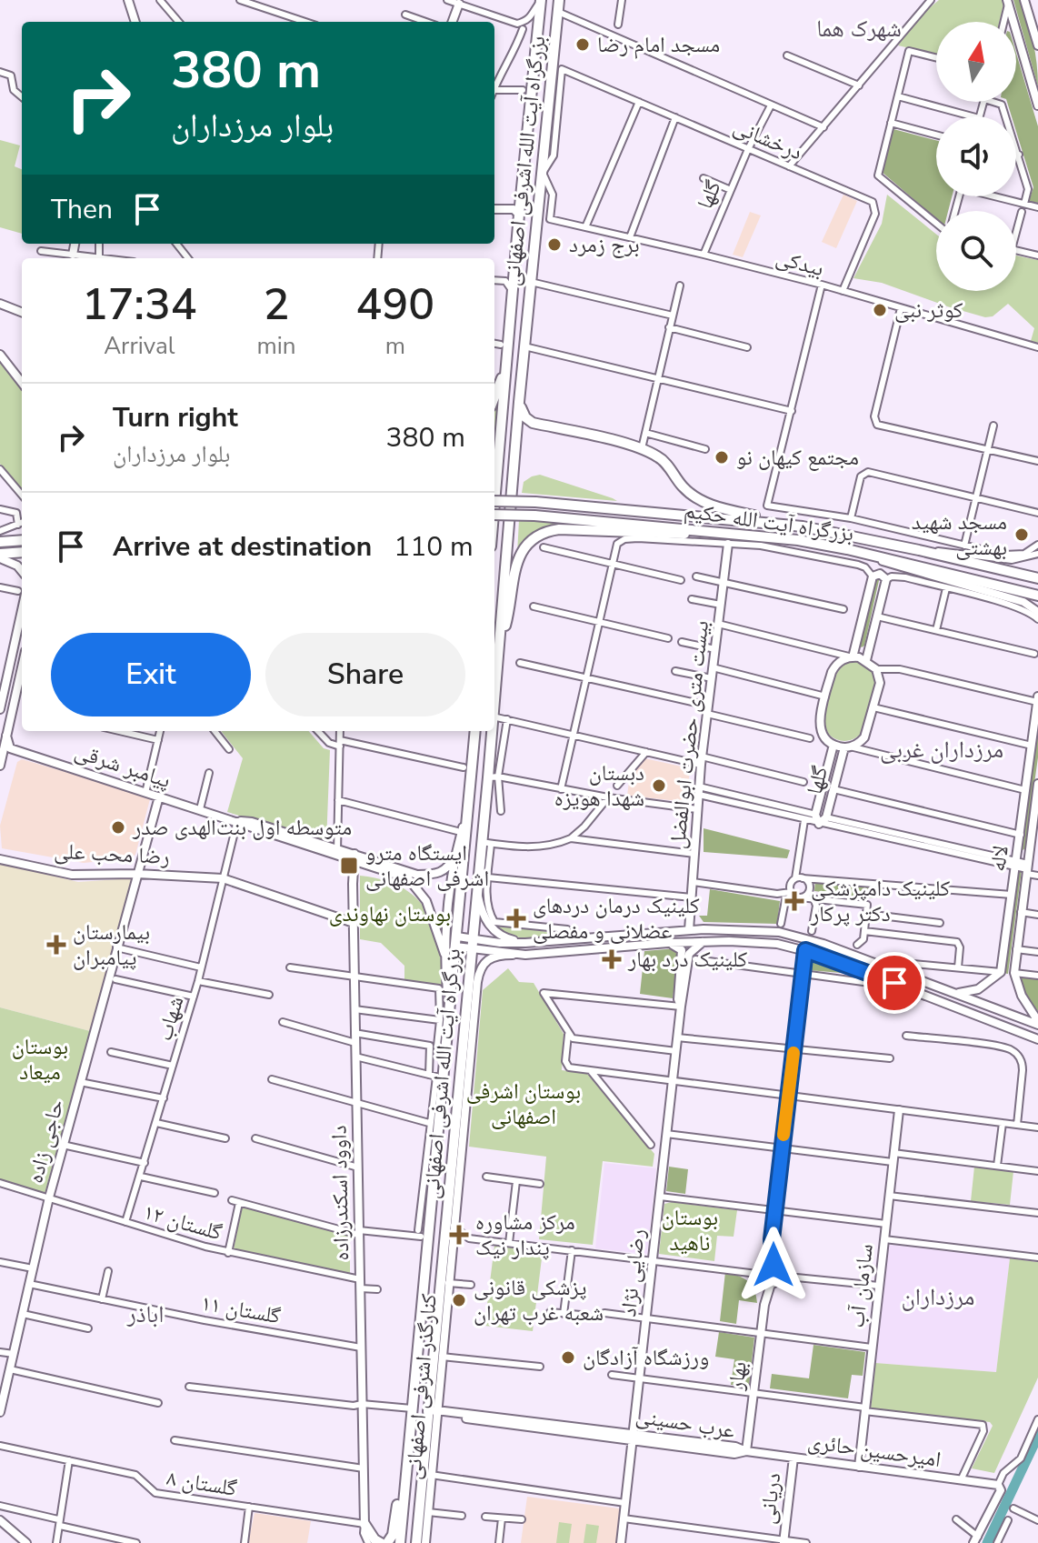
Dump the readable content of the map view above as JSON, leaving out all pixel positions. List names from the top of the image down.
{
  "streets": {
    "highway": ["بزرگراه آیت الله اشرفی اصفهانی", "بزرگراه آیت الله حکیم"],
    "street": [
      "درخشانی",
      "گلها",
      "بیدکی",
      "بیست متری حضرت ابوالفضل",
      "پیامبر شرقی",
      "رضا محب علی",
      "لاله",
      "شهاب",
      "حاجی زاده",
      "داوود اسکندرزاده",
      "گلستان ۱۲",
      "رضایی نژاد",
      "سازمان آب",
      "گلستان ۱۱",
      "بهار",
      "کنارگذر اشرفی اصفهانی",
      "عرب حسینی",
      "امیرحسین حائری",
      "گلستان ٨",
      "دریانی"
    ]
  },
  "crossings": [
    ["درخشانی", "بزرگراه آیت الله اشرفی اصفهانی"],
    ["درخشانی", "گلها"],
    ["درخشانی", "بیدکی"],
    ["بزرگراه آیت الله اشرفی اصفهانی", "بیدکی"],
    ["بزرگراه آیت الله اشرفی اصفهانی", "کنارگذر اشرفی اصفهانی"],
    ["بزرگراه آیت الله اشرفی اصفهانی", "عرب حسینی"],
    ["گلها", "بیدکی"],
    ["پیامبر شرقی", "شهاب"],
    ["پیامبر شرقی", "حاجی زاده"],
    ["پیامبر شرقی", "داوود اسکندرزاده"],
    ["رضا محب علی", "شهاب"],
    ["رضا محب علی", "حاجی زاده"],
    ["رضا محب علی", "داوود اسکندرزاده"],
    ["شهاب", "گلستان ۱۲"],
    ["حاجی زاده", "گلستان ۱۲"],
    ["حاجی زاده", "گلستان ۱۱"],
    ["داوود اسکندرزاده", "گلستان ۱۲"],
    ["داوود اسکندرزاده", "گلستان ۱۱"],
    ["داوود اسکندرزاده", "گلستان ٨"],
    ["رضایی نژاد", "عرب حسینی"],
    ["سازمان آب", "امیرحسین حائری"],
    ["بهار", "عرب حسینی"],
    ["بهار", "امیرحسین حائری"],
    ["کنارگذر اشرفی اصفهانی", "عرب حسینی"],
    ["عرب حسینی", "امیرحسین حائری"],
    ["امیرحسین حائری", "دریانی"]
  ],
  "districts": [
    "شهرک هما",
    "مرزداران غربی",
    "مرزداران",
    "اباذر"
  ],
  "parks": [
    "بوستان نهاوندی",
    "بوستان میعاد",
    "بوستان اشرفی اصفهانی",
    "بوستان ناهید"
  ],
  "places": {
    "other": [
      "مسجد امام رضا",
      "برج زمرد",
      "کوثر نبی",
      "مجتمع کیهان نو",
      "مسجد شهید بهشتی",
      "دبستان شهدا هویزه",
      "متوسطه اول بنت‌الهدی صدر",
      "پزشکی قانونی شعبه غرب تهران",
      "ورزشگاه آزادگان"
    ],
    "transit": ["ایستگاه مترو اشرفی اصفهانی"],
    "health": [
      "کلینیک دامپزشکی دکتر پرکار",
      "کلینیک درمان دردهای عضلانی و مفصلی",
      "بیمارستان پیامبران",
      "کلینیک درد بهار",
      "مرکز مشاوره پندار نیک"
    ]
  },
  "north": "top",
  "page": {
    "turn": ["380 m", "بلوار مرزداران"],
    "then": "Then",
    "eta": [
      "17:34",
      "Arrival",
      "2",
      "min",
      "490",
      "m"
    ],
    "list": [
      {
        "name": "Turn right",
        "note": "بلوار مرزداران",
        "value": "380 m"
      },
      {
        "name": "Arrive at destination",
        "value": "110 m"
      }
    ],
    "buttons": ["Exit", "Share"]
  }
}
